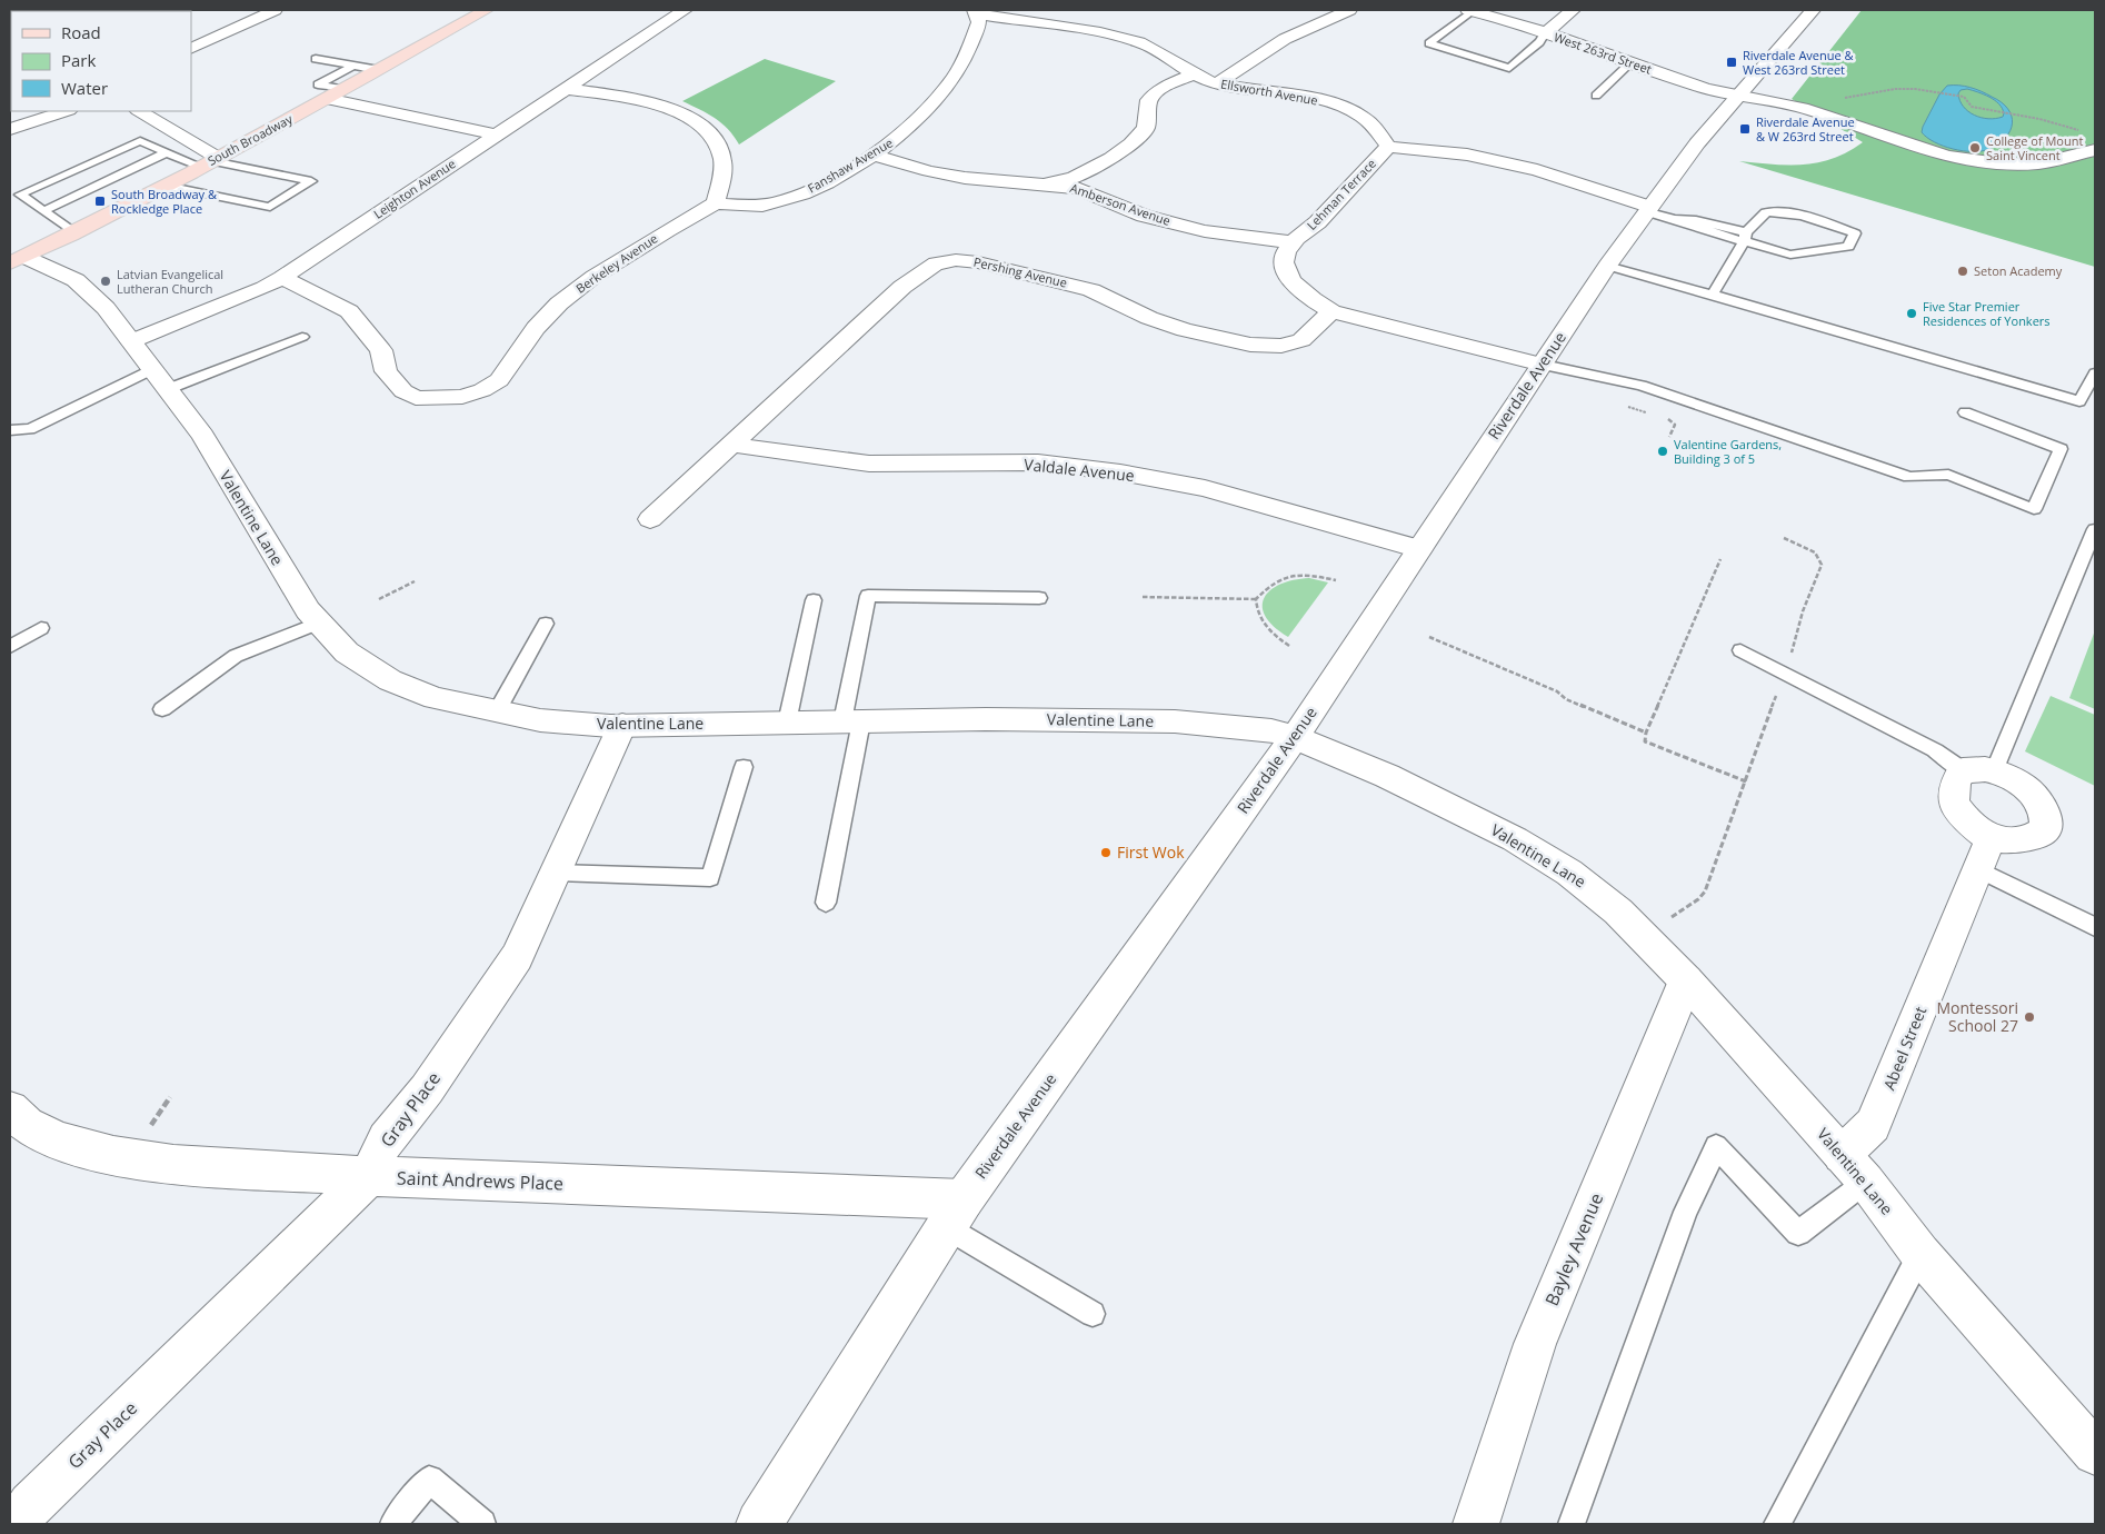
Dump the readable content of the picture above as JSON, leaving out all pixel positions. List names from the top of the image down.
{
  "streets": {
    "main road": ["South Broadway"],
    "street": [
      "West 263rd Street",
      "Ellsworth Avenue",
      "Fanshaw Avenue",
      "Leighton Avenue",
      "Lehman Terrace",
      "Amberson Avenue",
      "Berkeley Avenue",
      "Pershing Avenue",
      "Riverdale Avenue",
      "Valdale Avenue",
      "Valentine Lane",
      "Abeel Street",
      "Gray Place",
      "Saint Andrews Place",
      "Bayley Avenue"
    ]
  },
  "crossings": [
    ["West 263rd Street", "Riverdale Avenue"],
    ["Ellsworth Avenue", "Fanshaw Avenue"],
    ["Ellsworth Avenue", "Lehman Terrace"],
    ["South Broadway", "Valentine Lane"],
    ["Fanshaw Avenue", "Amberson Avenue"],
    ["Fanshaw Avenue", "Berkeley Avenue"],
    ["Leighton Avenue", "Berkeley Avenue"],
    ["Leighton Avenue", "Valentine Lane"],
    ["Lehman Terrace", "Amberson Avenue"],
    ["Pershing Avenue", "Valdale Avenue"],
    ["Riverdale Avenue", "Valdale Avenue"],
    ["Riverdale Avenue", "Valentine Lane"],
    ["Riverdale Avenue", "Saint Andrews Place"],
    ["Valentine Lane", "Abeel Street"],
    ["Valentine Lane", "Gray Place"],
    ["Valentine Lane", "Bayley Avenue"],
    ["Gray Place", "Saint Andrews Place"]
  ],
  "places": {
    "transit": ["Riverdale Avenue & West 263rd Street", "Riverdale Avenue & W 263rd Street", "South Broadway & Rockledge Place"],
    "other": [
      "College of Mount Saint Vincent",
      "Seton Academy",
      "Latvian Evangelical Lutheran Church",
      "Five Star Premier Residences of Yonkers",
      "Valentine Gardens, Building 3 of 5",
      "First Wok",
      "Montessori School 27"
    ]
  },
  "legend": ["Road", "Park", "Water"]
}
